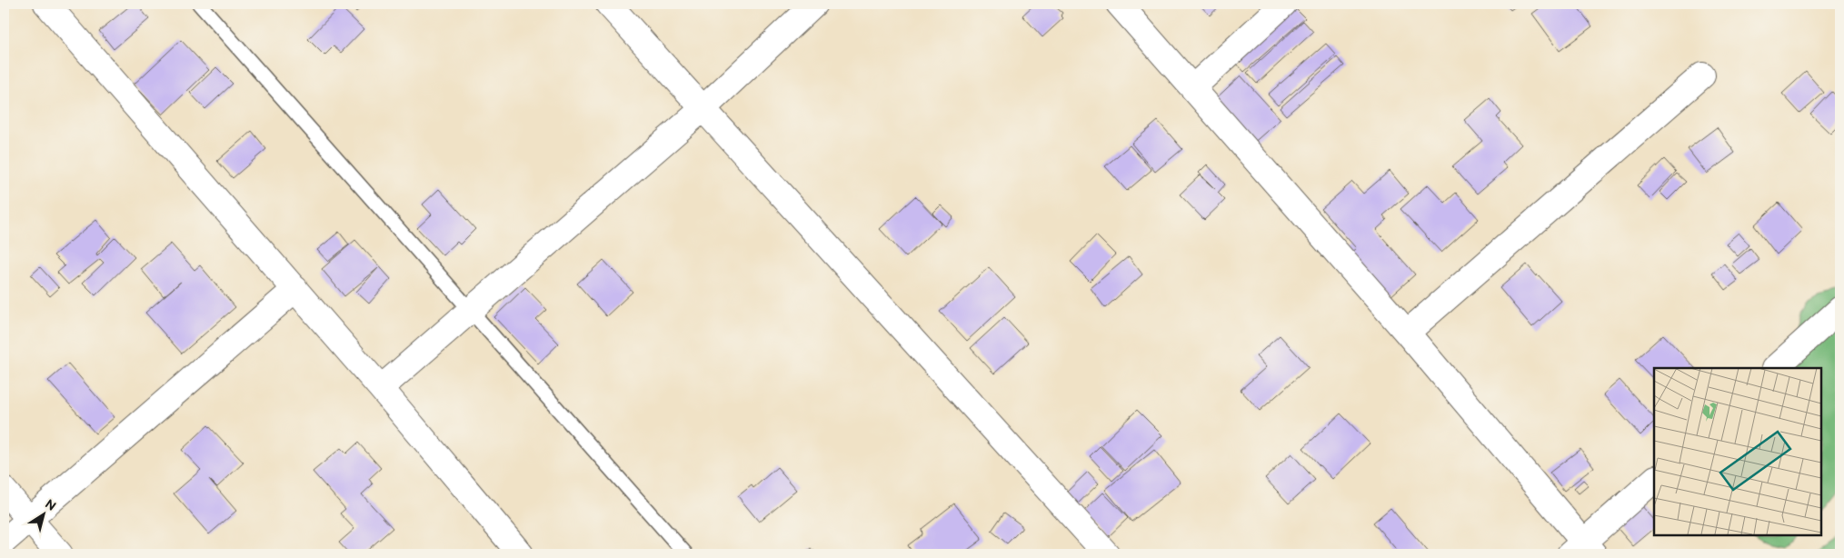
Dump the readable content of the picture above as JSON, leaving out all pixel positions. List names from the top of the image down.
{
  "north": "top right"
}
